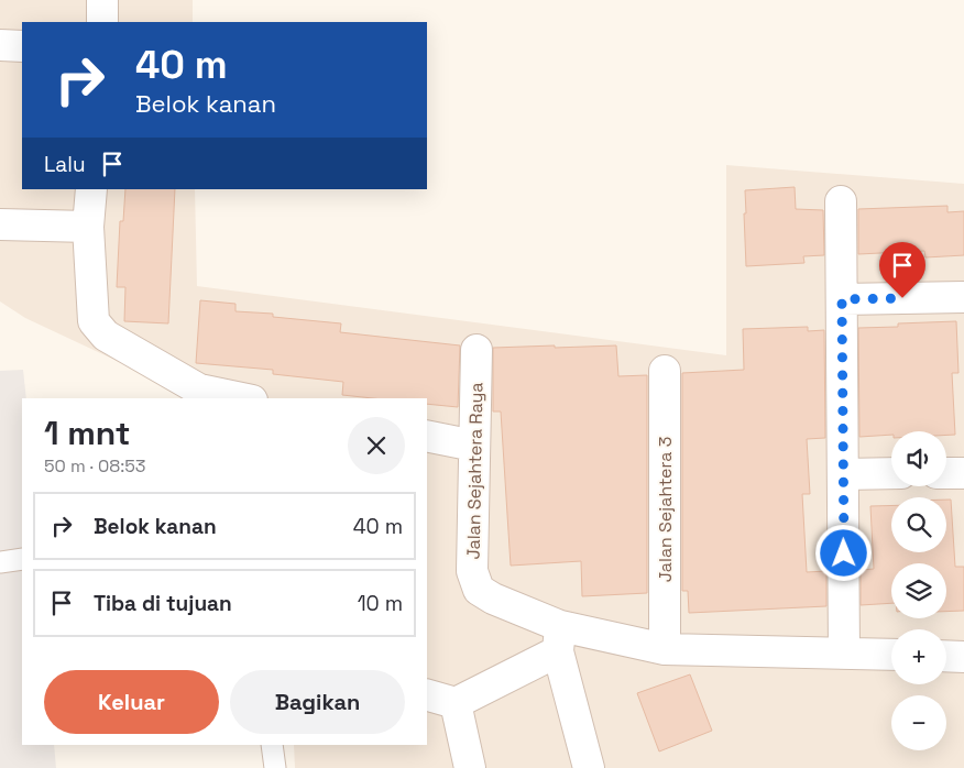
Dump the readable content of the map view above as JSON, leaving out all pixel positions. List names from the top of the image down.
{
  "streets": {
    "street": ["Jalan Sejahtera Raya", "Jalan Sejahtera 3"]
  },
  "page": {
    "turn": ["40 m", "Belok kanan"],
    "then": "Lalu",
    "heading": ["1 mnt", "50 m · 08:53"],
    "map_buttons": ["+", "−"],
    "list": [
      {
        "name": "Belok kanan",
        "value": "40 m"
      },
      {
        "name": "Tiba di tujuan",
        "value": "10 m"
      }
    ],
    "buttons": ["Keluar", "Bagikan"]
  }
}
